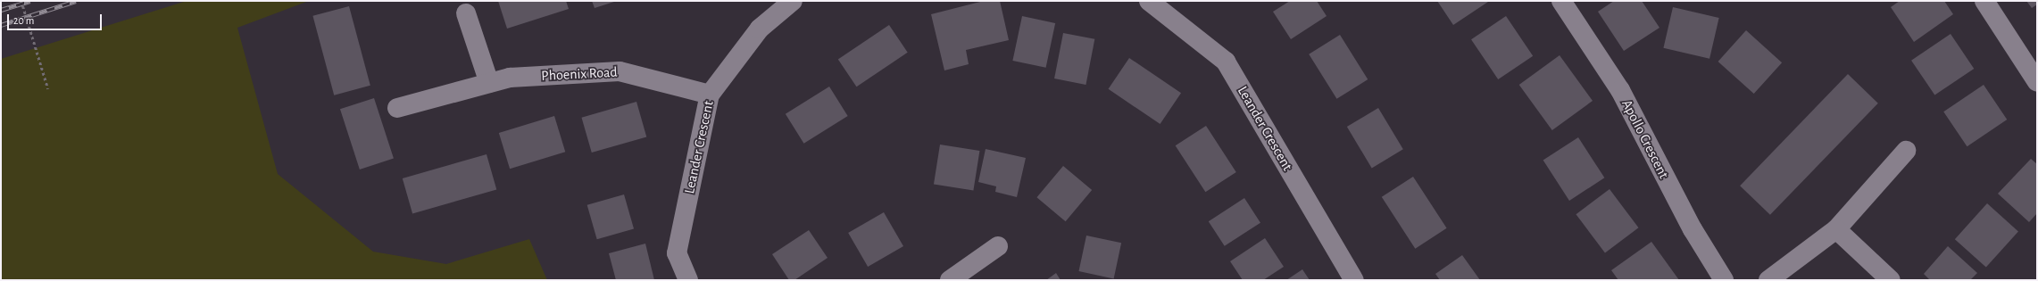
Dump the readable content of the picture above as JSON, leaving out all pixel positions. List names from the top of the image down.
{
  "streets": {
    "street": ["Phoenix Road", "Leander Crescent", "Apollo Crescent"]
  },
  "crossings": [
    ["Phoenix Road", "Leander Crescent"]
  ],
  "scale_bar": "20 m"
}
